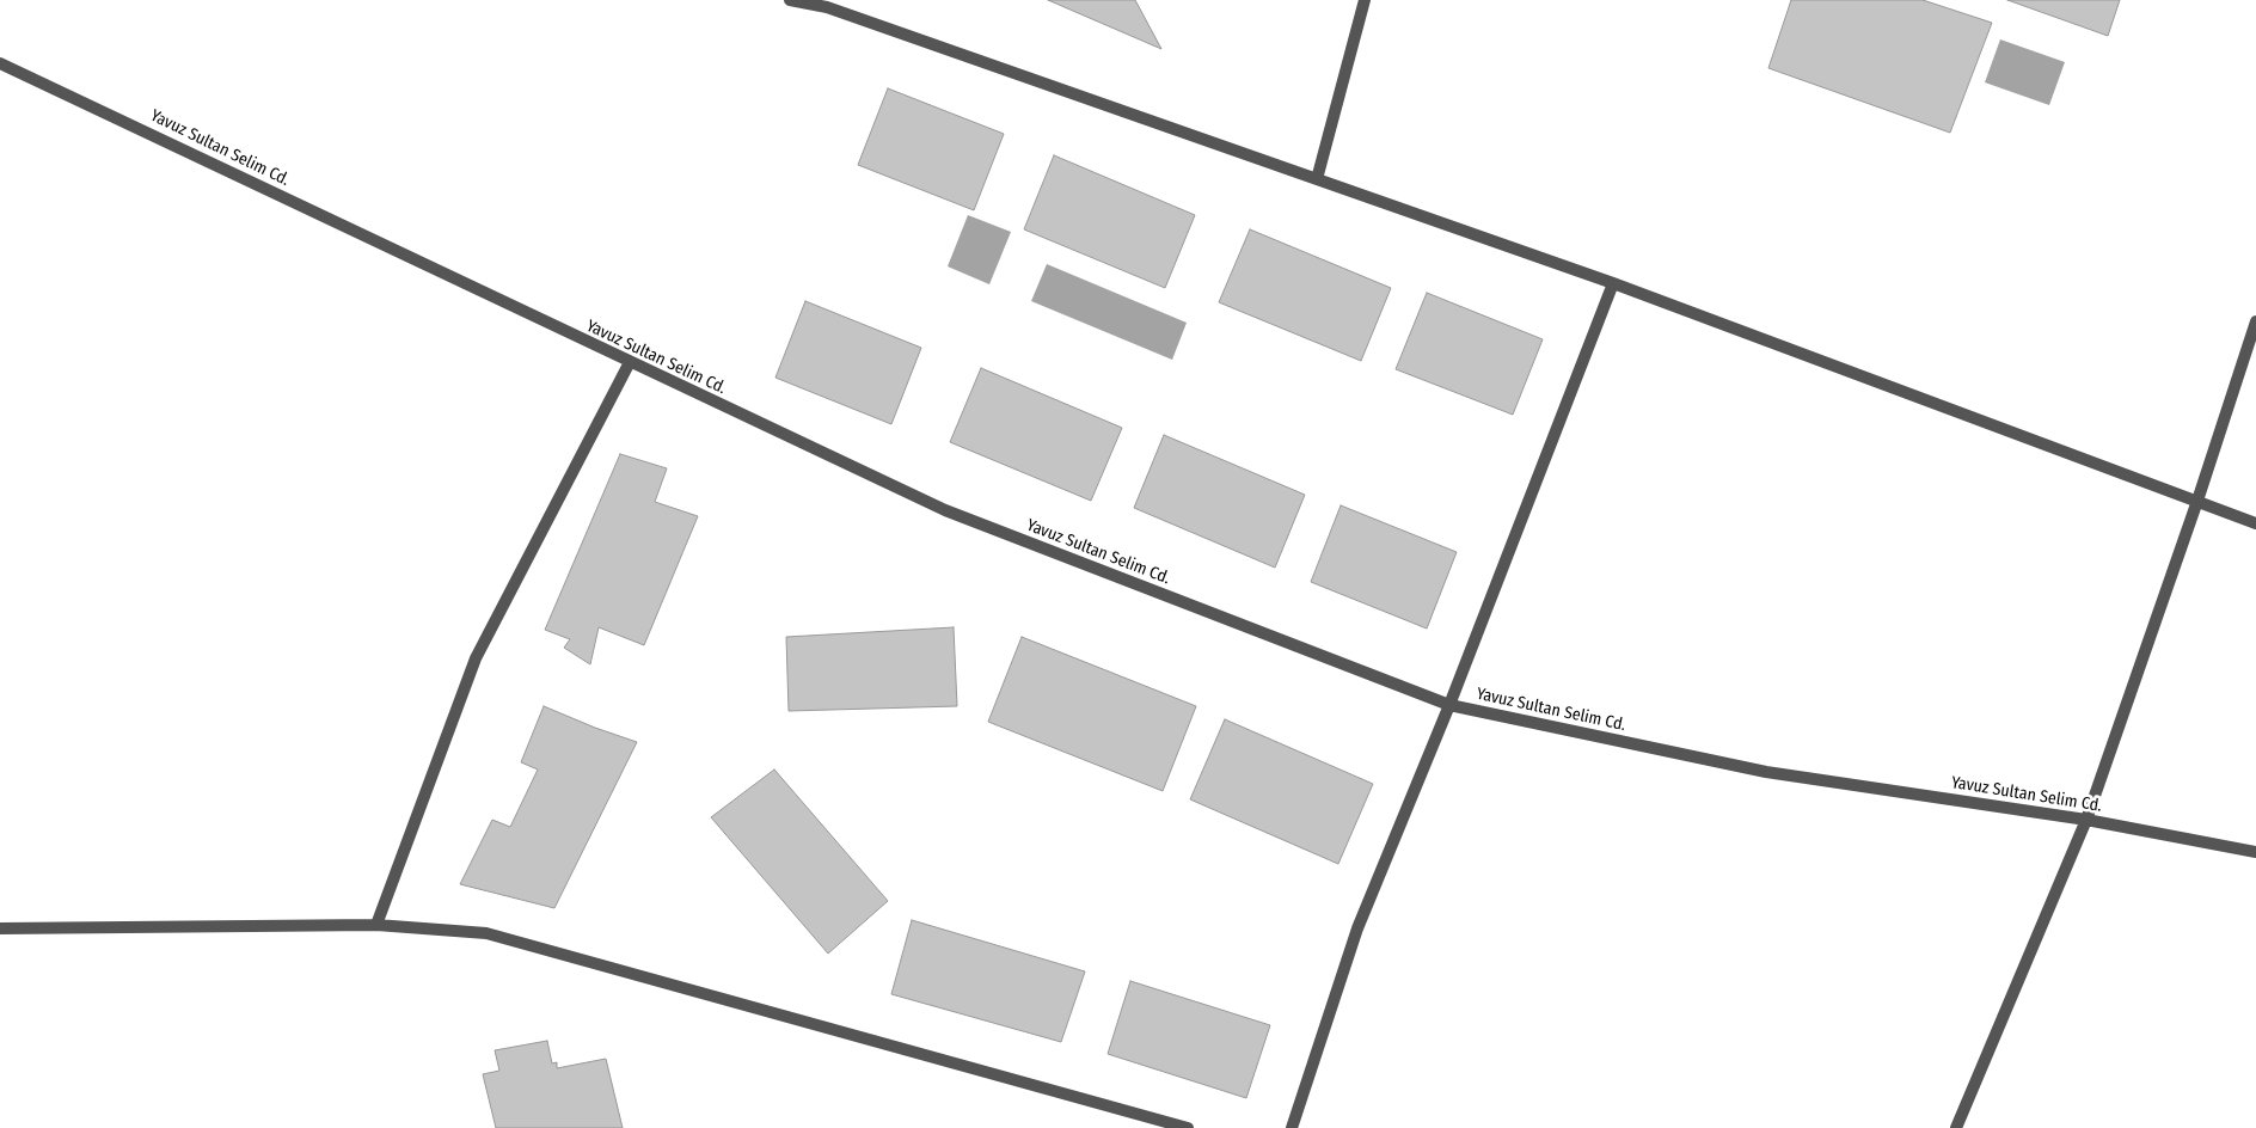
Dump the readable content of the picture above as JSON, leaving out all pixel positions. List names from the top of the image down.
{
  "streets": {
    "street": ["Yavuz Sultan Selim Cd."]
  }
}
